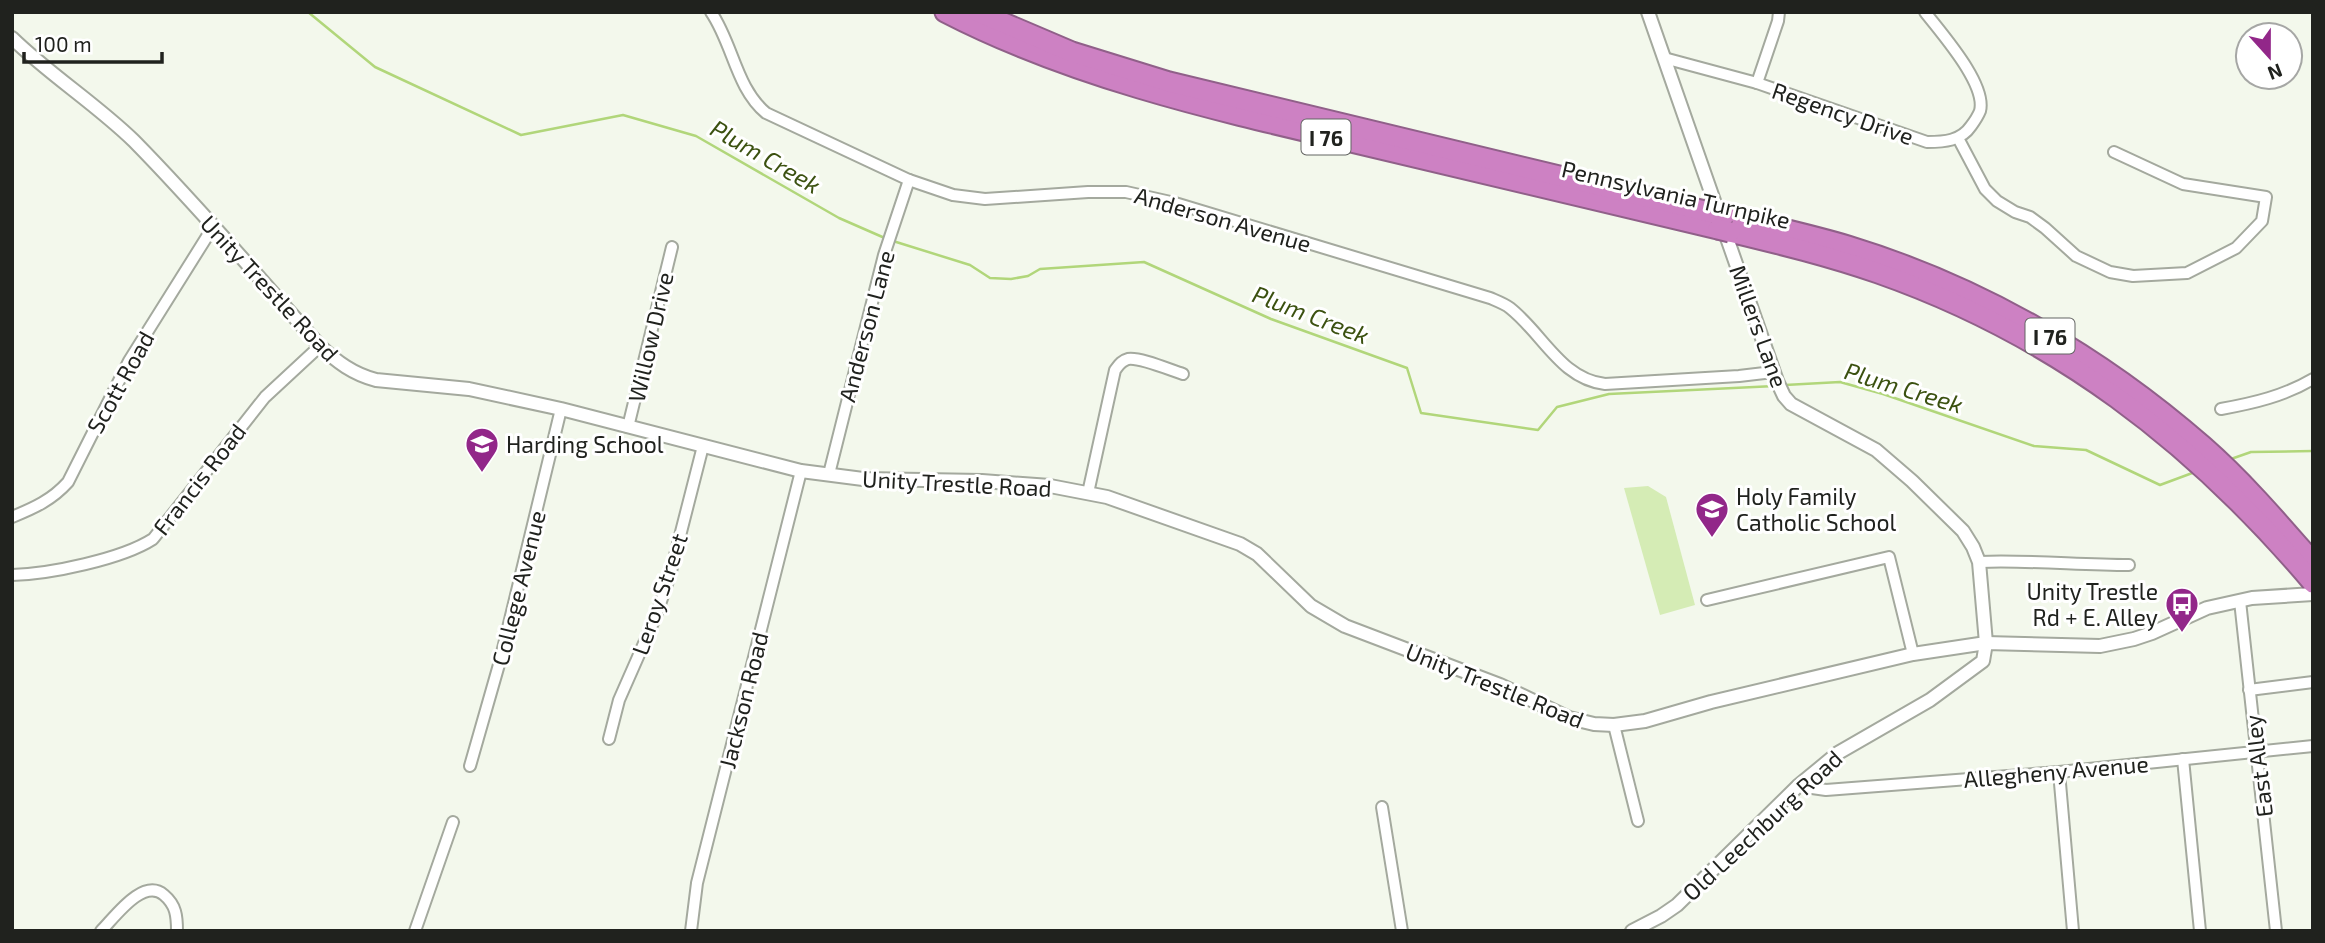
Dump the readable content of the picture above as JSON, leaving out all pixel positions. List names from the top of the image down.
{
  "streets": {
    "highway": ["I 76", "Pennsylvania Turnpike"],
    "street": [
      "Regency Drive",
      "Anderson Avenue",
      "Unity Trestle Road",
      "Anderson Lane",
      "Millers Lane",
      "Willow Drive",
      "Scott Road",
      "Francis Road",
      "College Avenue",
      "Leroy Street",
      "Jackson Road",
      "East Alley",
      "Allegheny Avenue",
      "Old Leechburg Road"
    ]
  },
  "crossings": [
    ["Regency Drive", "Millers Lane"],
    ["Anderson Avenue", "Anderson Lane"],
    ["Anderson Avenue", "Millers Lane"],
    ["Unity Trestle Road", "Anderson Lane"],
    ["Unity Trestle Road", "Millers Lane"],
    ["Unity Trestle Road", "Willow Drive"],
    ["Unity Trestle Road", "Scott Road"],
    ["Unity Trestle Road", "Francis Road"],
    ["Unity Trestle Road", "College Avenue"],
    ["Unity Trestle Road", "Leroy Street"],
    ["Unity Trestle Road", "Jackson Road"],
    ["Unity Trestle Road", "East Alley"],
    ["Unity Trestle Road", "Old Leechburg Road"],
    ["Millers Lane", "Old Leechburg Road"],
    ["East Alley", "Allegheny Avenue"],
    ["Allegheny Avenue", "Old Leechburg Road"]
  ],
  "water": ["Plum Creek"],
  "places": {
    "school or university": ["Harding School", "Holy Family Catholic School"],
    "bus stop": ["Unity Trestle Rd + E. Alley"]
  },
  "scale_bar": "100 m",
  "north": "bottom"
}
